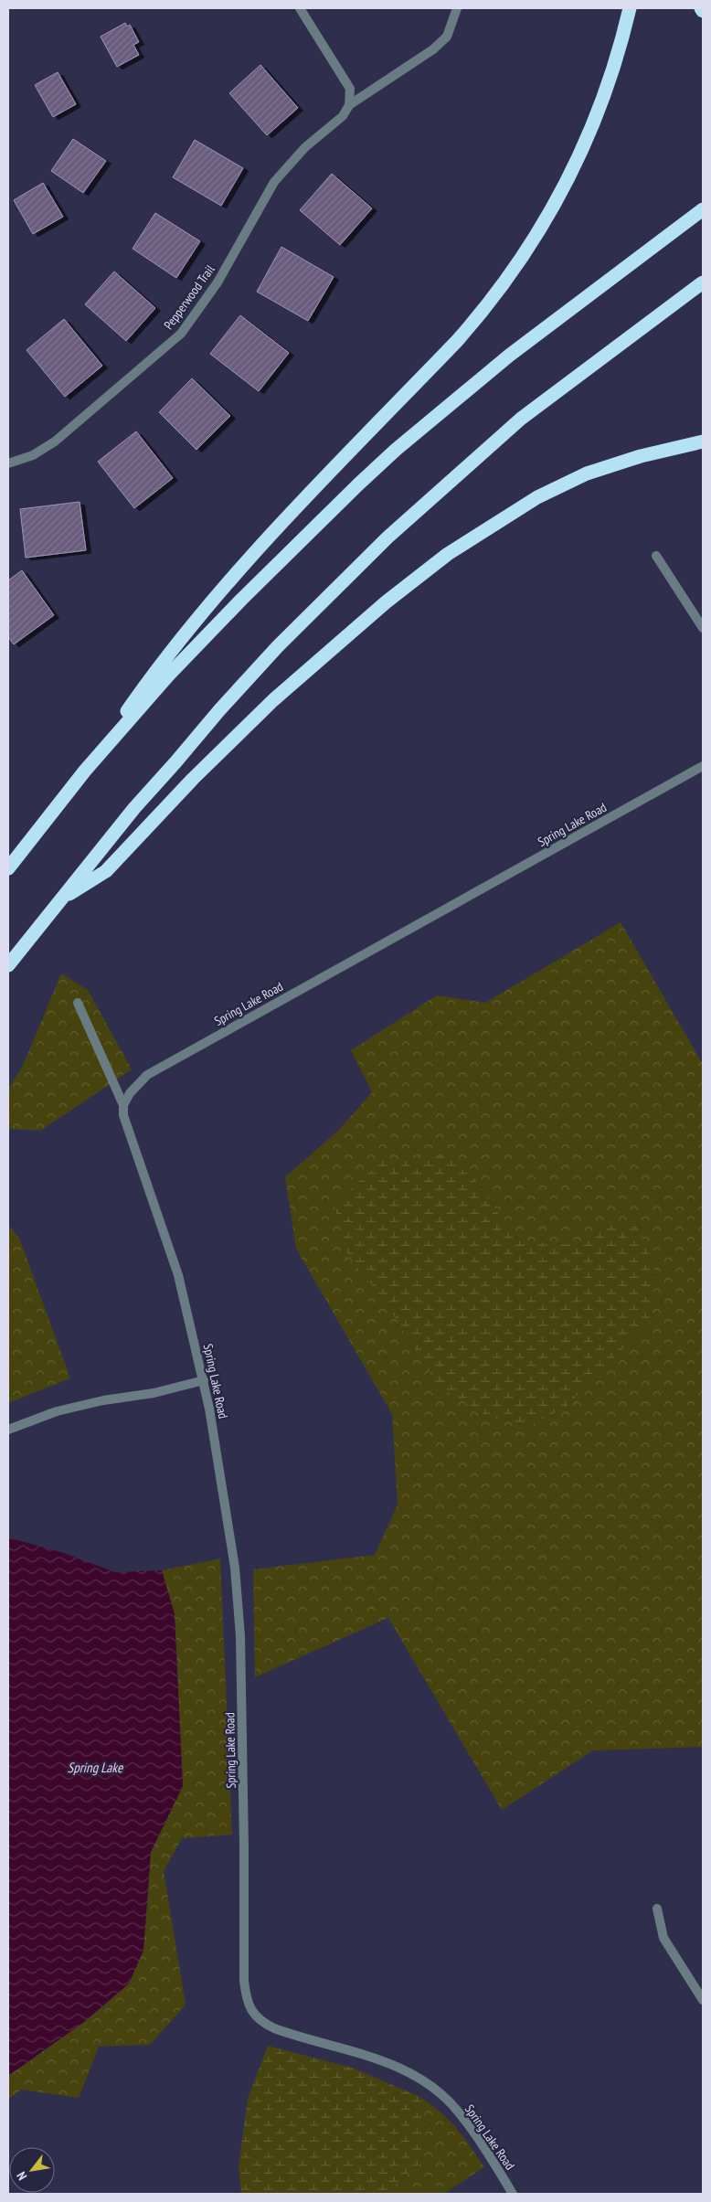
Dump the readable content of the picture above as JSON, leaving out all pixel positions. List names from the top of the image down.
{
  "streets": {
    "street": ["Pepperwood Trail", "Spring Lake Road"]
  },
  "water": ["Spring Lake"],
  "north": "bottom left"
}
